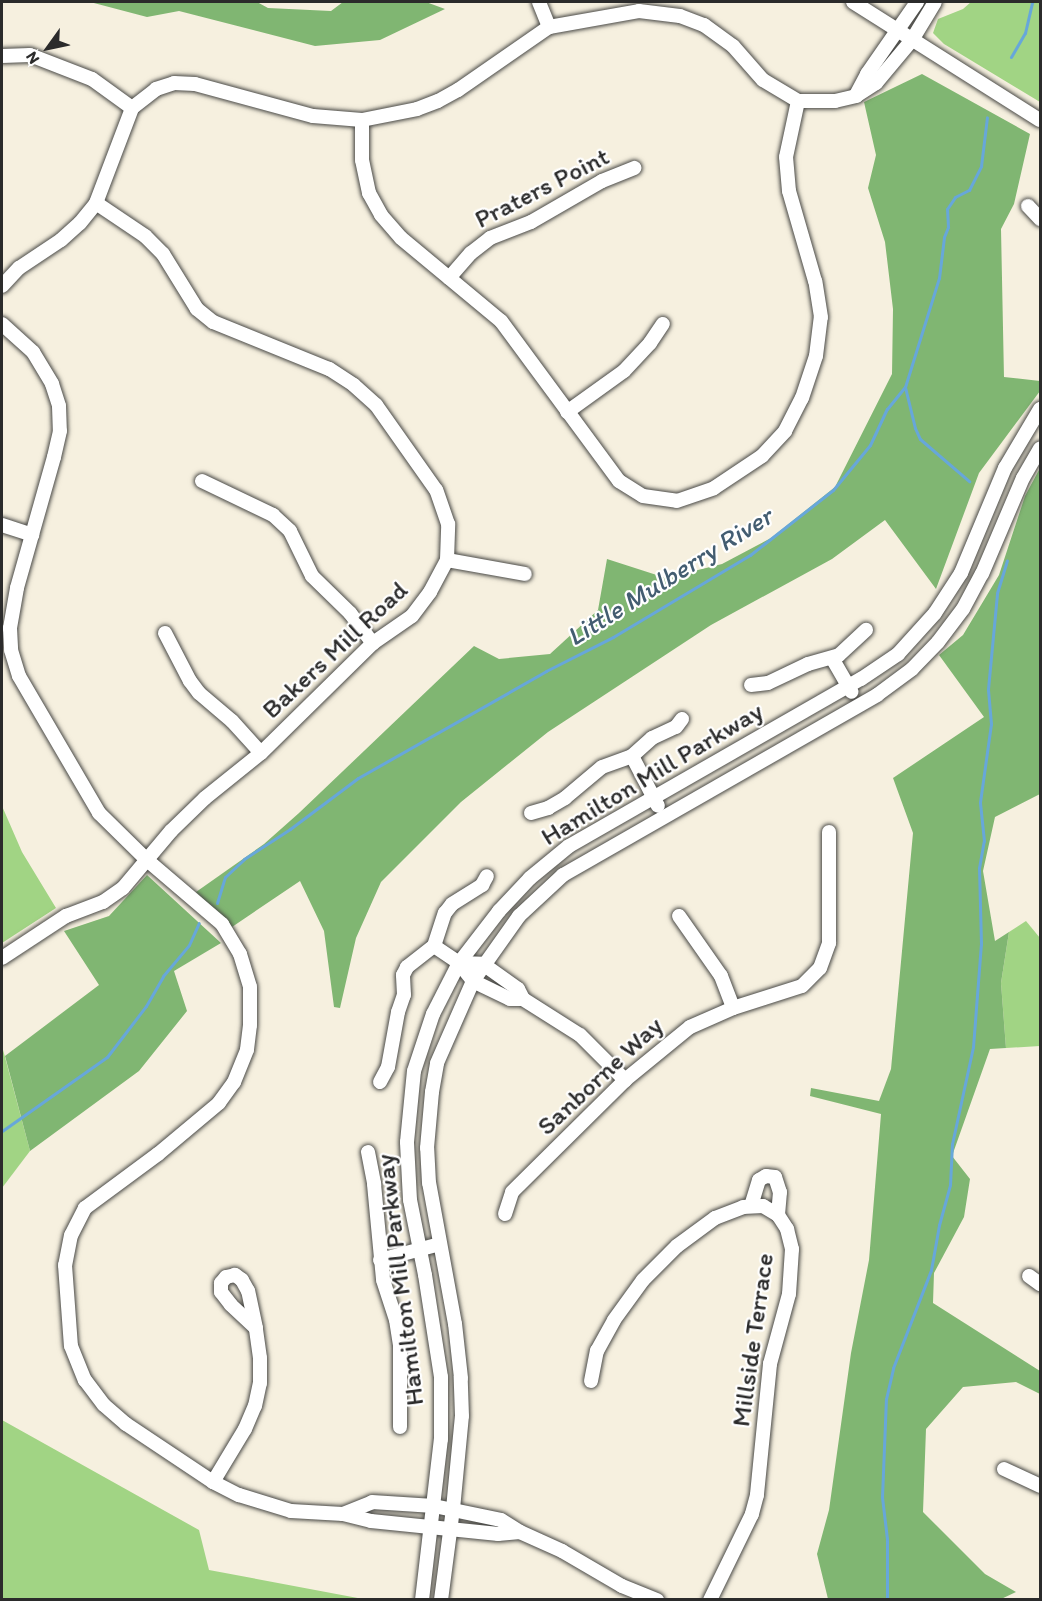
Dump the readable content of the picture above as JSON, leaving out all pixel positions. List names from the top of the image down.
{
  "streets": {
    "street": [
      "Praters Point",
      "Bakers Mill Road",
      "Hamilton Mill Parkway",
      "Sanborne Way",
      "Millside Terrace"
    ]
  },
  "water": ["Little Mulberry River"],
  "north": "bottom left"
}
